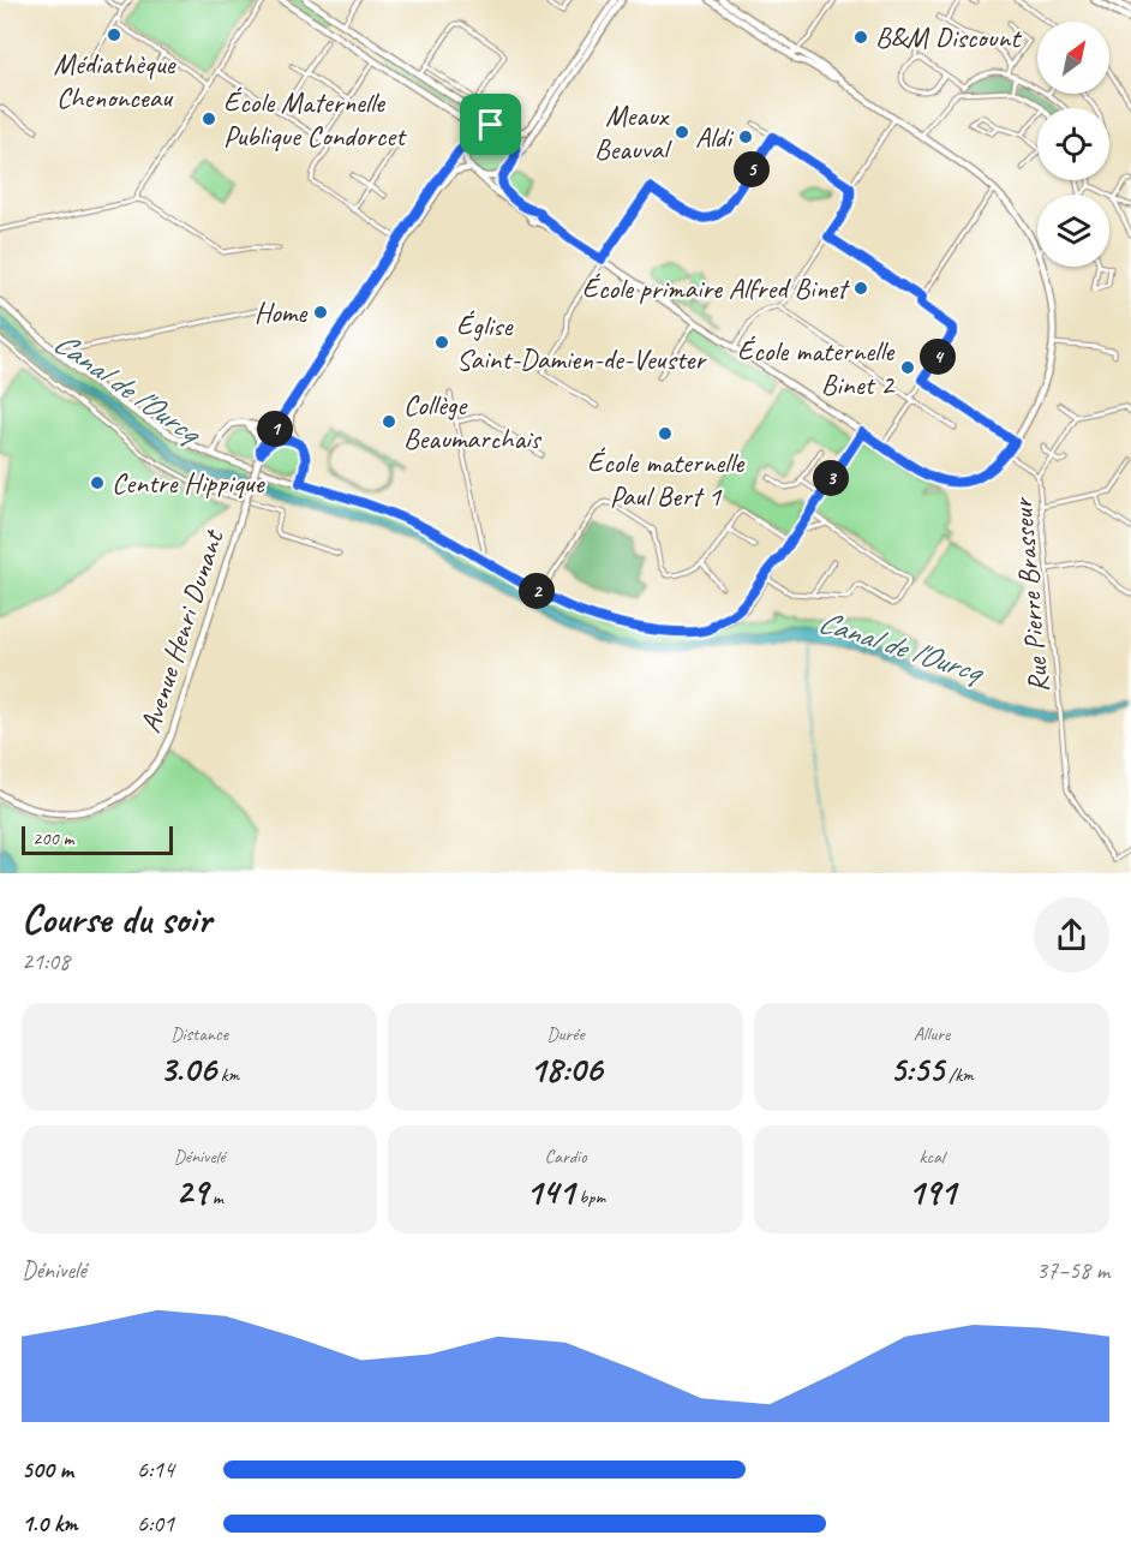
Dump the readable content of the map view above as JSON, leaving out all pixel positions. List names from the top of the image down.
{
  "streets": {
    "street": ["Rue Pierre Brasseur", "Avenue Henri Dunant"]
  },
  "water": ["Canal de l'Ourcq"],
  "places": [
    "Médiathèque Chenonceau",
    "B&M Discount",
    "École Maternelle Publique Condorcet",
    "Meaux Beauval",
    "Aldi",
    "École primaire Alfred Binet",
    "Home",
    "Église Saint-Damien-de-Veuster",
    "École maternelle Binet 2",
    "Collège Beaumarchais",
    "École maternelle Paul Bert 1",
    "Centre Hippique"
  ],
  "scale_bar": "200 m",
  "north": "top right",
  "page": {
    "pins": [
      "5",
      "4",
      "1",
      "3",
      "2"
    ],
    "scale": "200 m",
    "heading": ["Course du soir", "21:08"],
    "stats": [
      ["Distance", "3.06 km"],
      ["Durée", "18:06"],
      ["Allure", "5:55 /km"],
      ["Dénivelé", "29 m"],
      ["Cardio", "141 bpm"],
      ["kcal", "191"]
    ],
    "chart": ["Dénivelé", "37–58 m"],
    "list": [
      {
        "name": "500 m",
        "note": "6:14"
      },
      {
        "name": "1.0 km",
        "note": "6:01"
      }
    ]
  }
}
